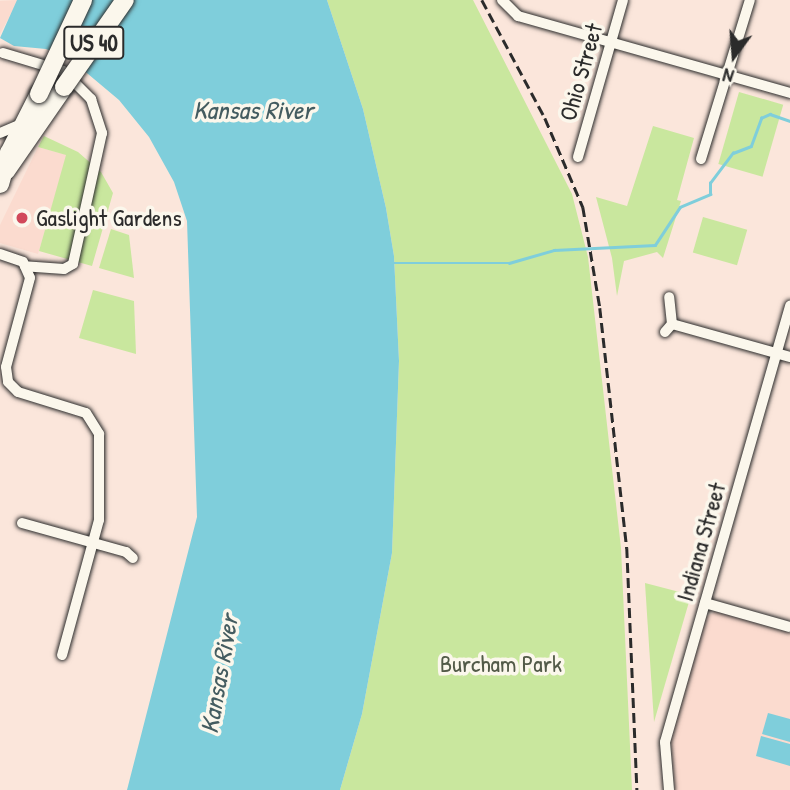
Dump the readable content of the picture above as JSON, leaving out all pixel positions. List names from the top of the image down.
{
  "streets": {
    "highway": ["US 40"],
    "street": ["Ohio Street", "Indiana Street"]
  },
  "water": ["Kansas River"],
  "parks": ["Burcham Park"],
  "places": ["Gaslight Gardens"],
  "north": "bottom"
}
